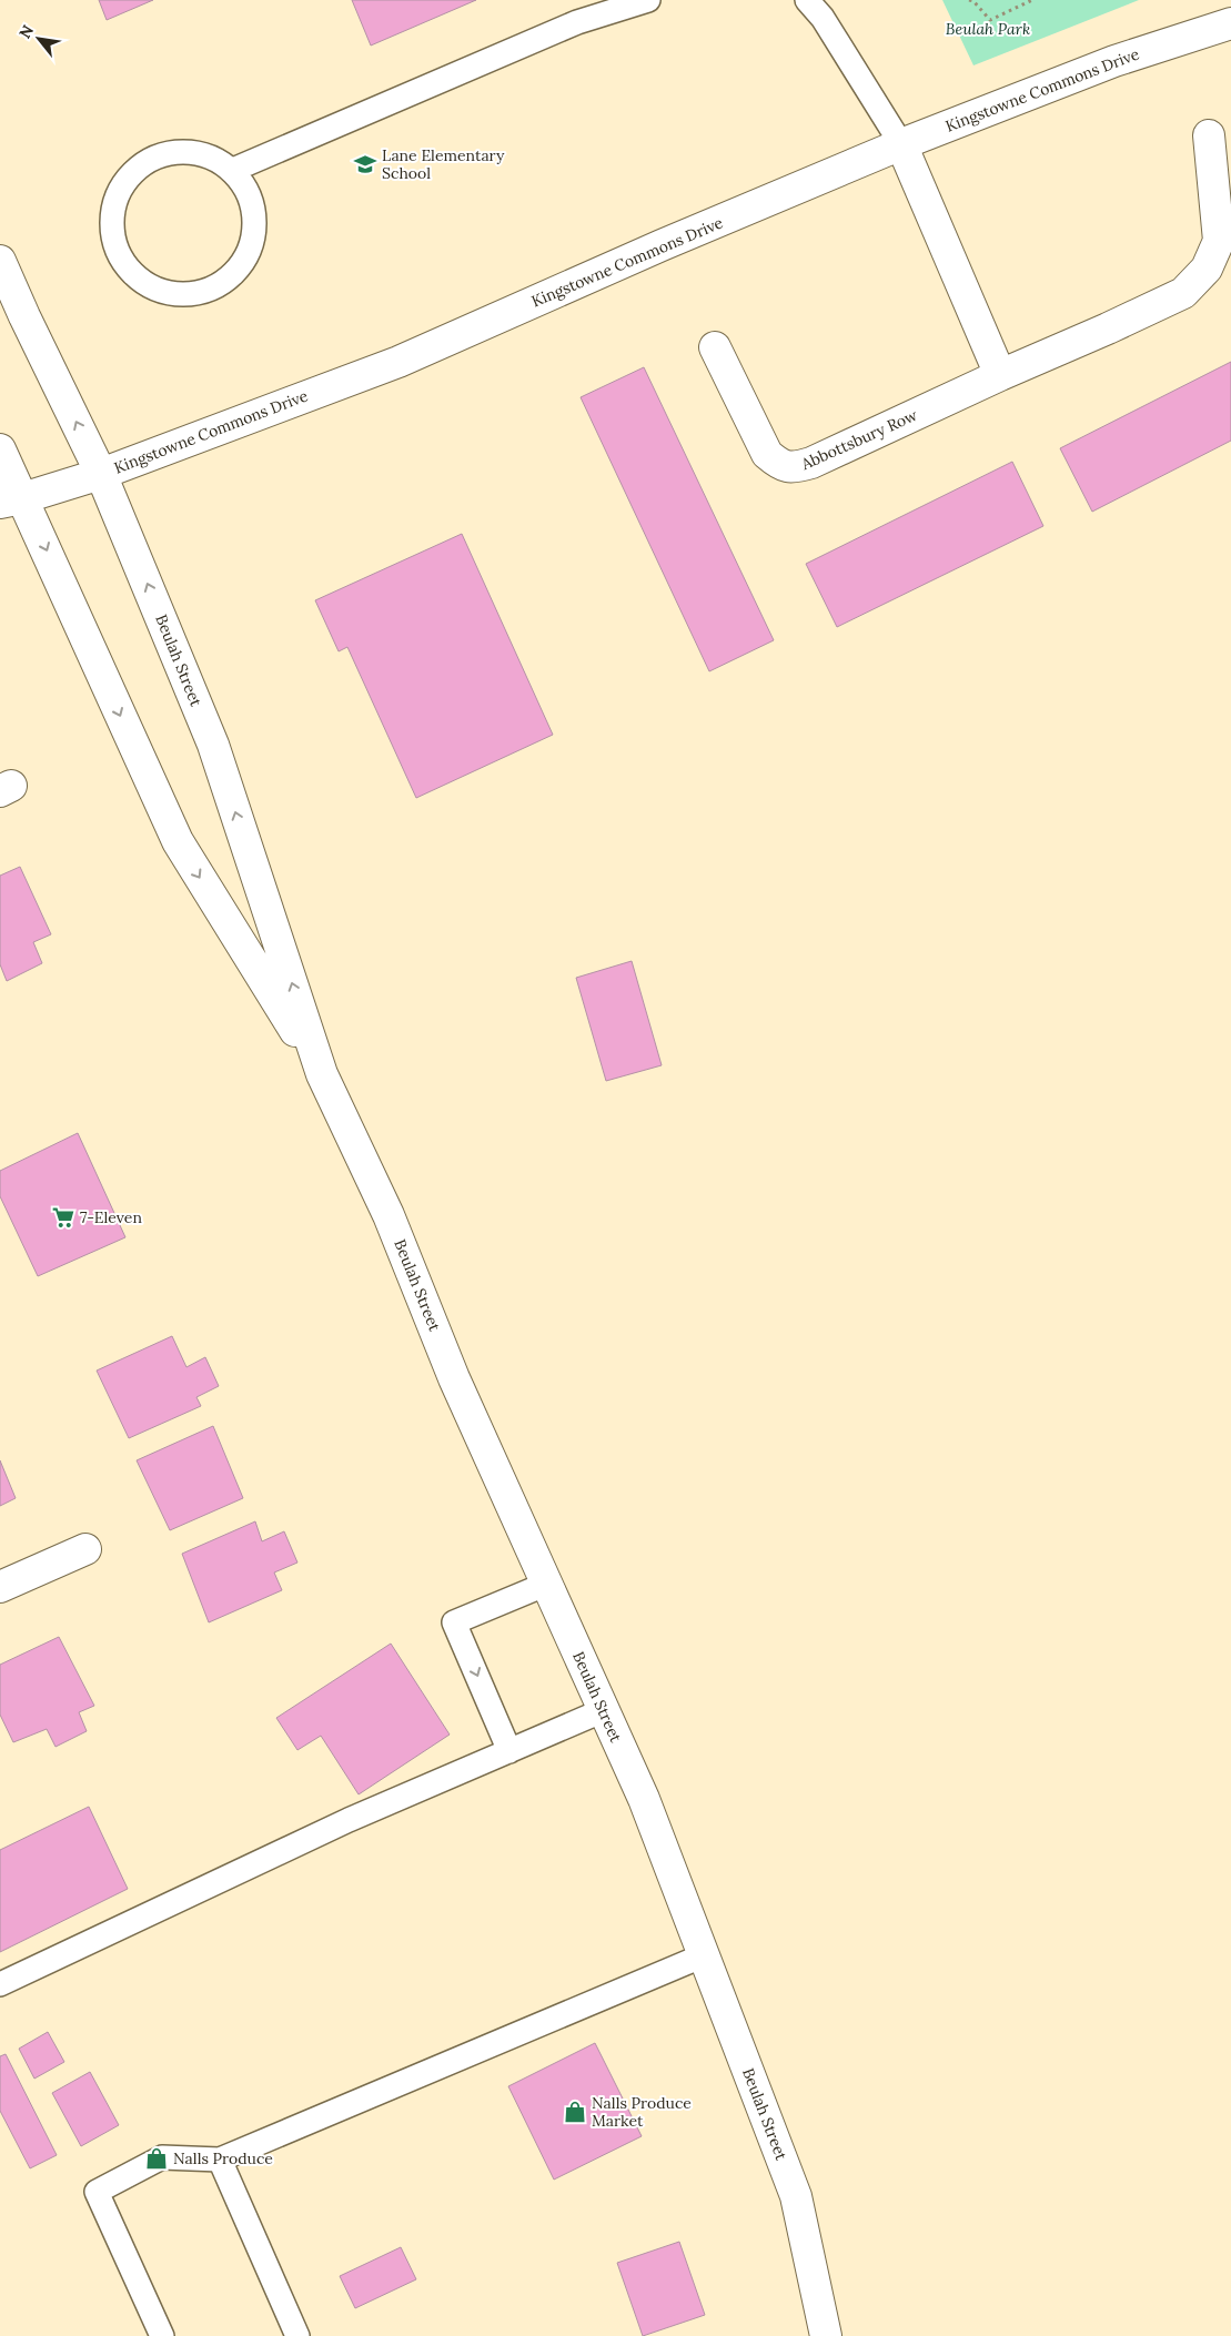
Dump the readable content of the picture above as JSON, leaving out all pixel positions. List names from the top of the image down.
{
  "streets": {
    "main road": ["Kingstowne Commons Drive", "Abbottsbury Row", "Beulah Street"]
  },
  "crossings": [
    ["Kingstowne Commons Drive", "Beulah Street"]
  ],
  "parks": ["Beulah Park"],
  "places": {
    "school or university": ["Lane Elementary School"],
    "supermarket": ["7-Eleven"],
    "shop": ["Nalls Produce Market", "Nalls Produce"]
  },
  "north": "top left"
}
